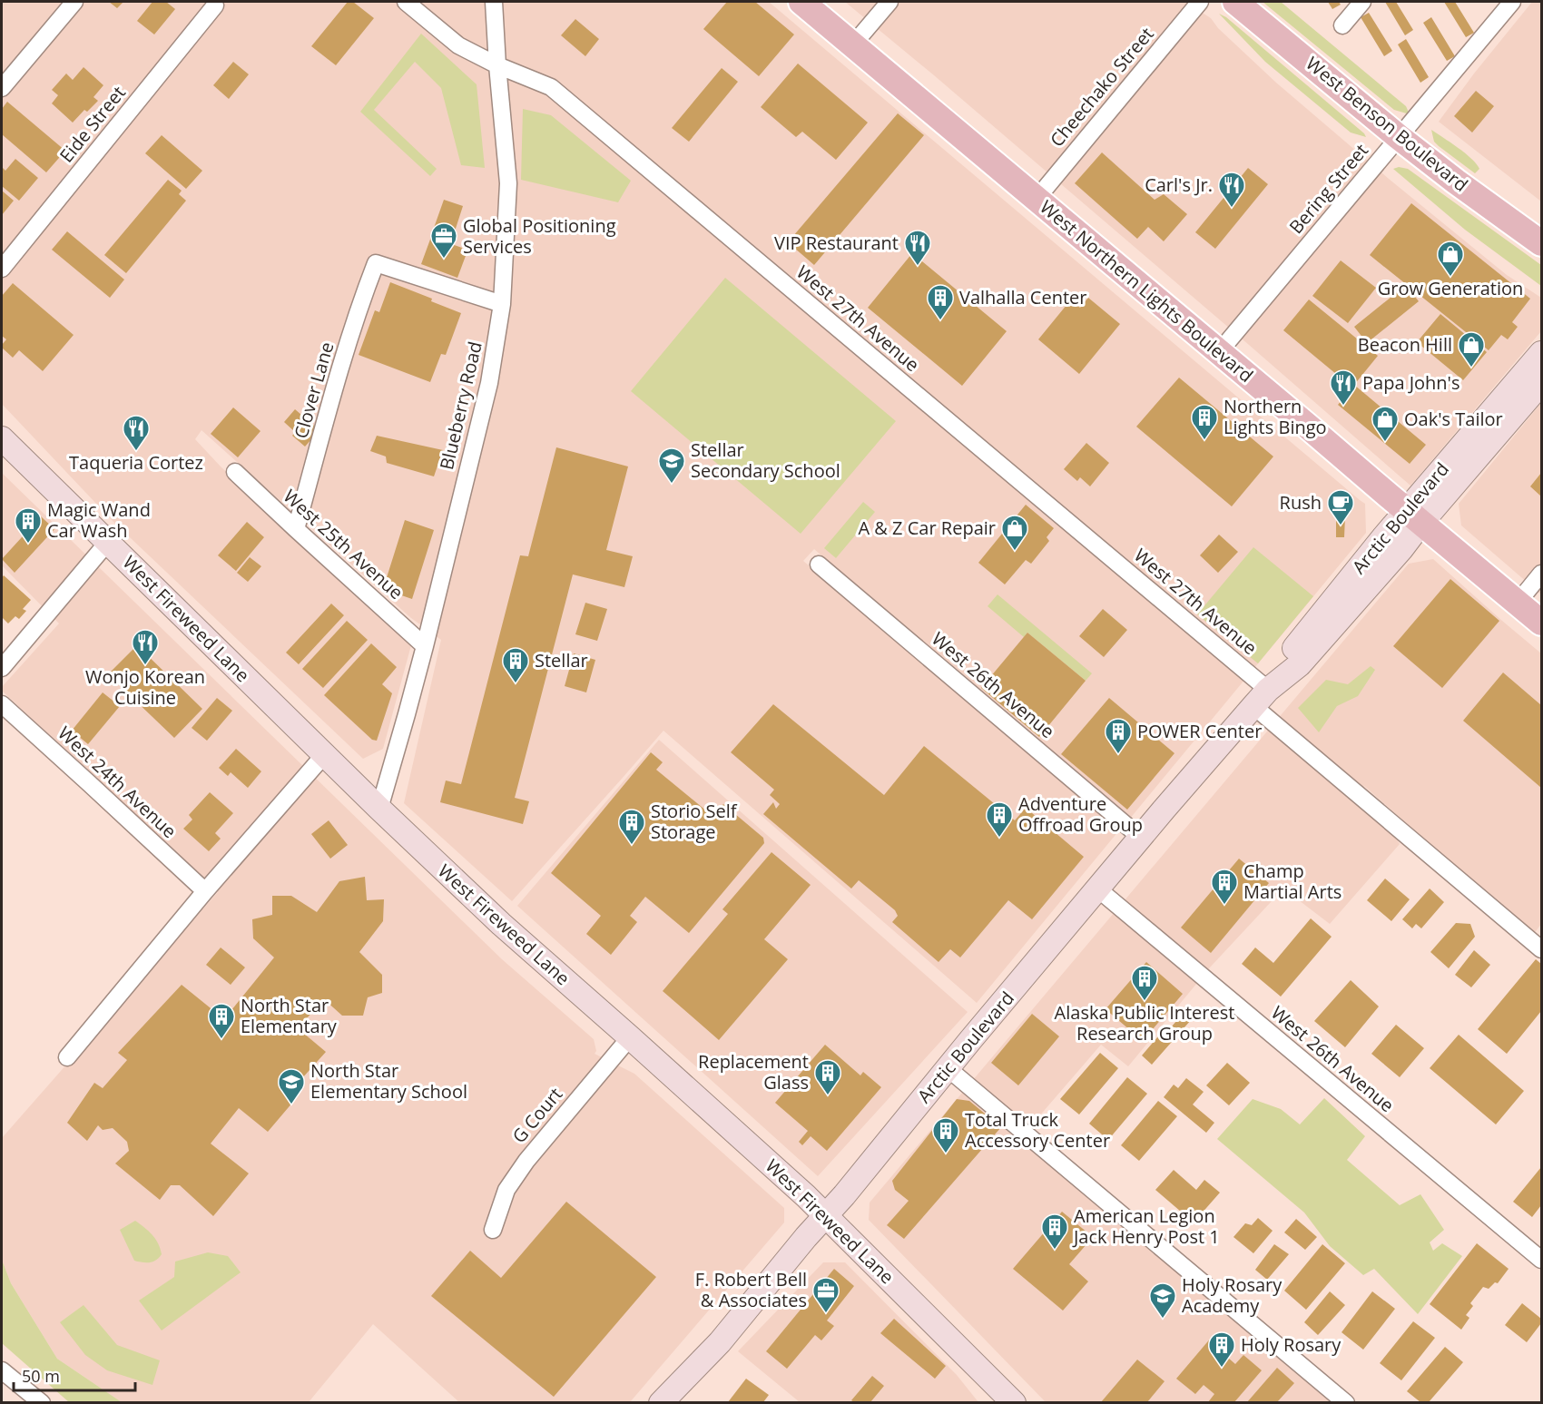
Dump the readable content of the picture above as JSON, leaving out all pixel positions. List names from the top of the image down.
{
  "streets": {
    "main road": [
      "West Benson Boulevard",
      "West Northern Lights Boulevard",
      "Arctic Boulevard",
      "West Fireweed Lane"
    ],
    "street": [
      "Cheechako Street",
      "Eide Street",
      "Bering Street",
      "West 27th Avenue",
      "Clover Lane",
      "Blueberry Road",
      "West 25th Avenue",
      "West 26th Avenue",
      "West 24th Avenue",
      "G Court"
    ]
  },
  "crossings": [
    ["Cheechako Street", "West Northern Lights Boulevard"],
    ["West Benson Boulevard", "Bering Street"],
    ["Bering Street", "West Northern Lights Boulevard"],
    ["West Northern Lights Boulevard", "Arctic Boulevard"],
    ["West 27th Avenue", "Blueberry Road"],
    ["West 27th Avenue", "Arctic Boulevard"],
    ["Clover Lane", "Blueberry Road"],
    ["Clover Lane", "West 25th Avenue"],
    ["Blueberry Road", "West 25th Avenue"],
    ["Blueberry Road", "West Fireweed Lane"],
    ["Arctic Boulevard", "West Fireweed Lane"],
    ["Arctic Boulevard", "West 26th Avenue"],
    ["West Fireweed Lane", "G Court"]
  ],
  "places": {
    "restaurant": [
      "Carl's Jr.",
      "VIP Restaurant",
      "Papa John's",
      "Taqueria Cortez",
      "Wonjo Korean Cuisine"
    ],
    "office": ["Global Positioning Services", "F. Robert Bell & Associates"],
    "shop": [
      "Grow Generation",
      "Beacon Hill",
      "Oak's Tailor",
      "A & Z Car Repair"
    ],
    "building": [
      "Valhalla Center",
      "Northern Lights Bingo",
      "Magic Wand Car Wash",
      "Stellar",
      "POWER Center",
      "Adventure Offroad Group",
      "Storio Self Storage",
      "Champ Martial Arts",
      "Alaska Public Interest Research Group",
      "North Star Elementary",
      "Replacement Glass",
      "Total Truck Accessory Center",
      "American Legion Jack Henry Post 1",
      "Holy Rosary"
    ],
    "school or university": ["Stellar Secondary School", "North Star Elementary School", "Holy Rosary Academy"],
    "cafe": ["Rush"]
  },
  "scale_bar": "50 m"
}
